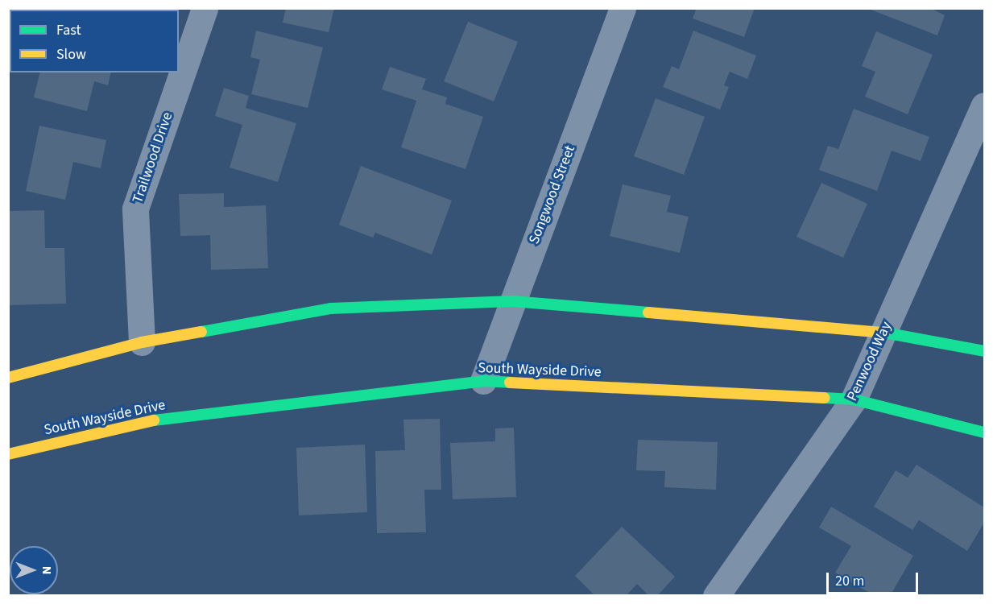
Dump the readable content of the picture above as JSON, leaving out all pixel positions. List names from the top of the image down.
{
  "streets": {
    "main road": ["South Wayside Drive"],
    "street": ["Trailwood Drive", "Songwood Street", "Penwood Way"]
  },
  "crossings": [
    ["Songwood Street", "South Wayside Drive"],
    ["Penwood Way", "South Wayside Drive"]
  ],
  "legend": ["Fast", "Slow"],
  "scale_bar": "20 m",
  "north": "right"
}
